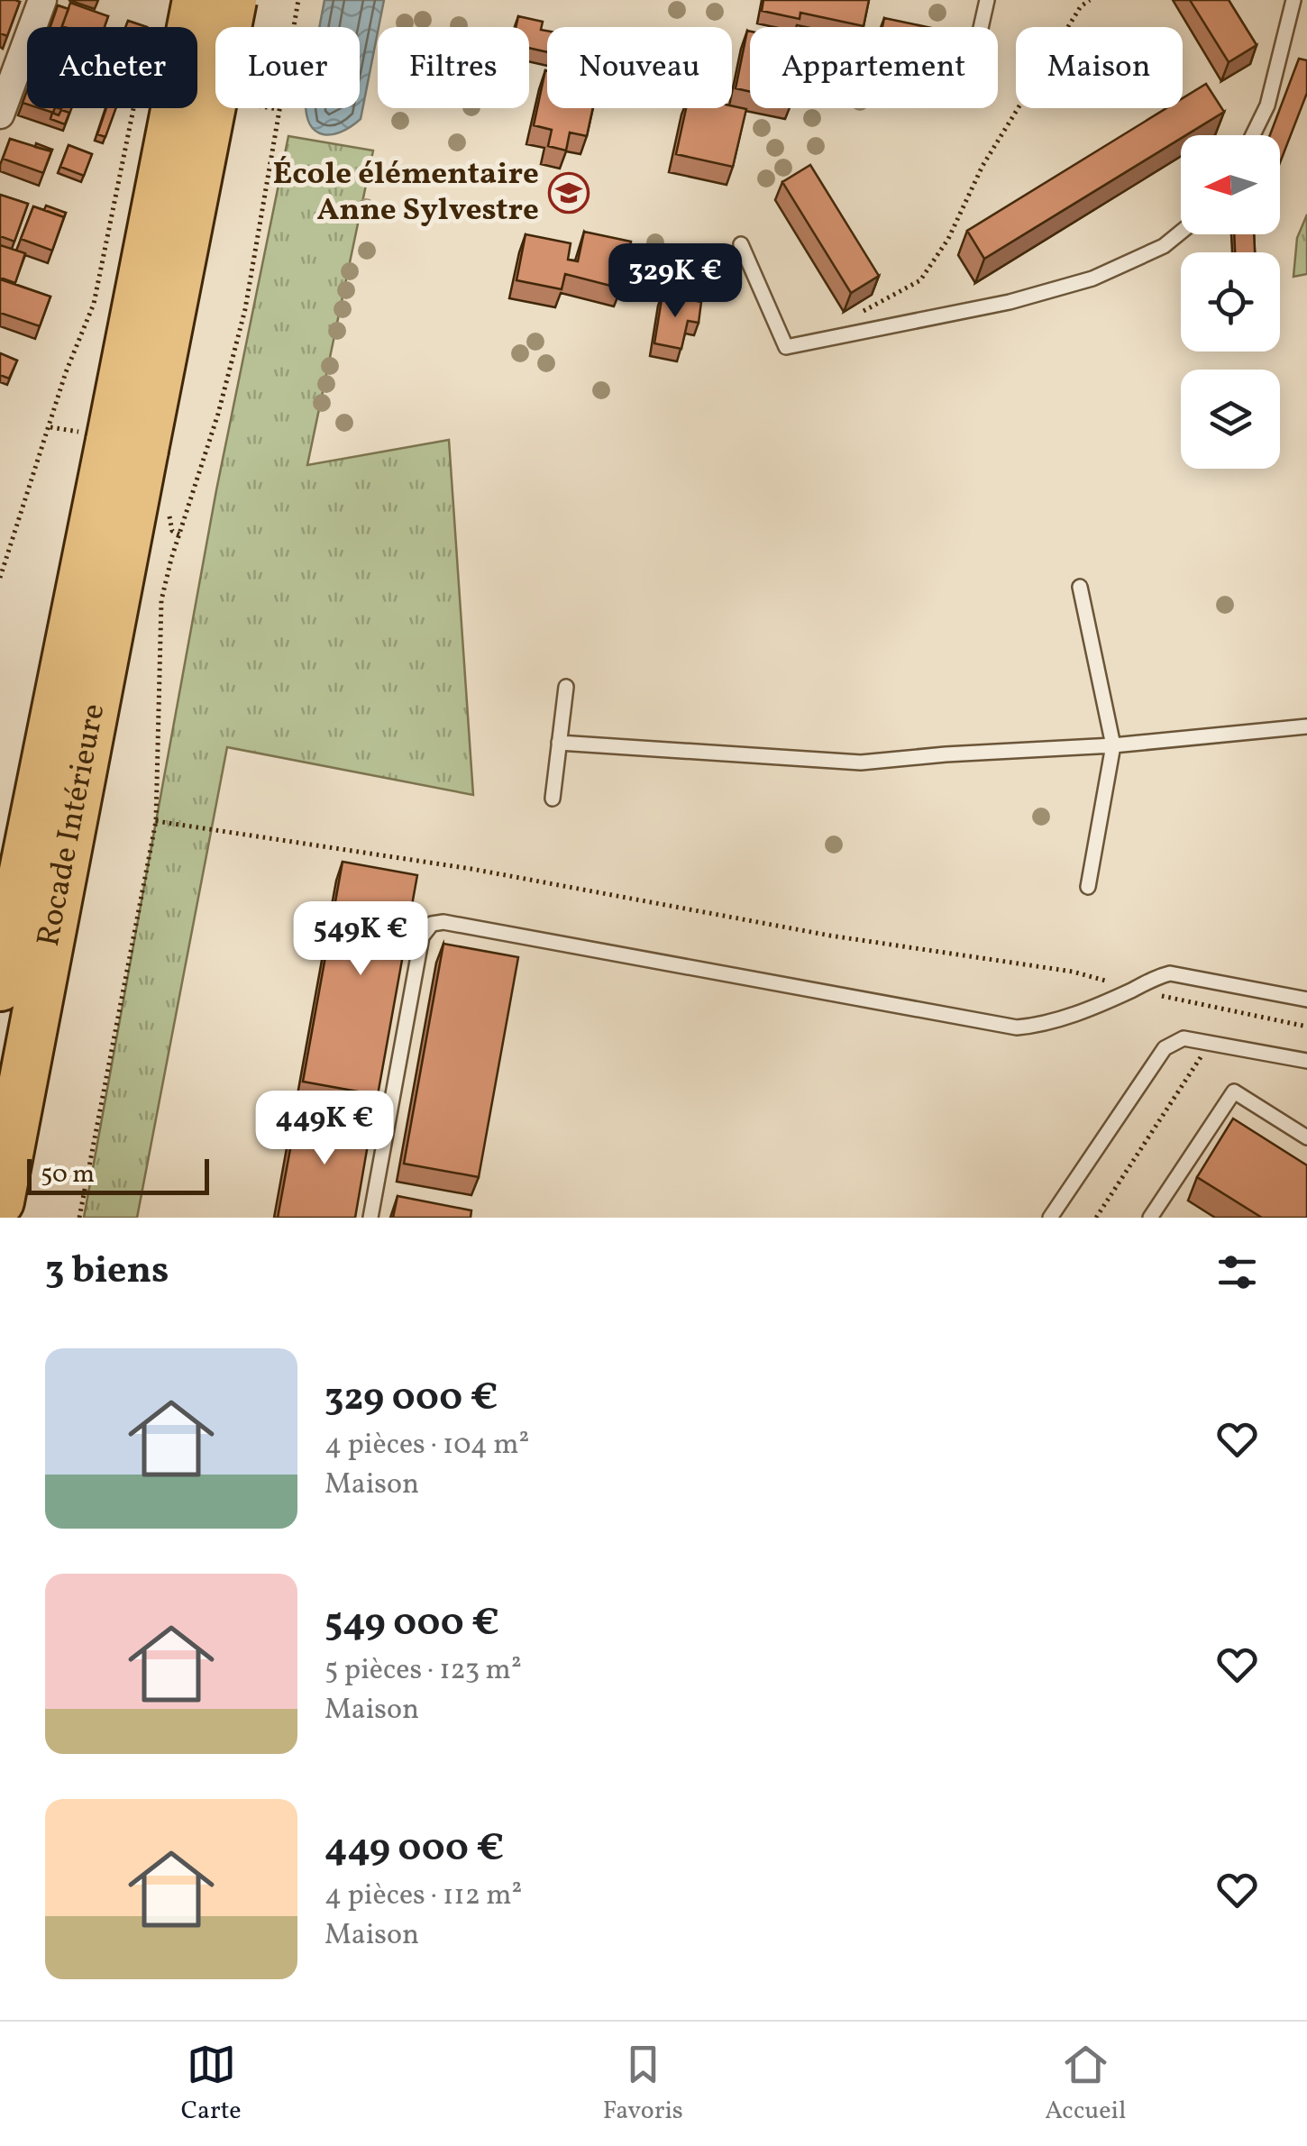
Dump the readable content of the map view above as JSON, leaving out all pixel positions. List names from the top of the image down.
{
  "streets": {
    "highway": ["Rocade Intérieure"]
  },
  "places": {
    "school or university": ["École élémentaire Anne Sylvestre"]
  },
  "scale_bar": "50 m",
  "north": "left",
  "page": {
    "chip": [
      "Acheter",
      "Louer",
      "Filtres",
      "Nouveau",
      "Appartement",
      "Maison"
    ],
    "price": ["329K €", "549K €", "449K €"],
    "scale": "50 m",
    "heading": "3 biens",
    "list": [
      {
        "name": "329 000 €",
        "note": "4 pièces · 104 m² · Maison"
      },
      {
        "name": "549 000 €",
        "note": "5 pièces · 123 m² · Maison"
      },
      {
        "name": "449 000 €",
        "note": "4 pièces · 112 m² · Maison"
      }
    ],
    "tabs": ["Carte", "Favoris", "Accueil"]
  }
}
